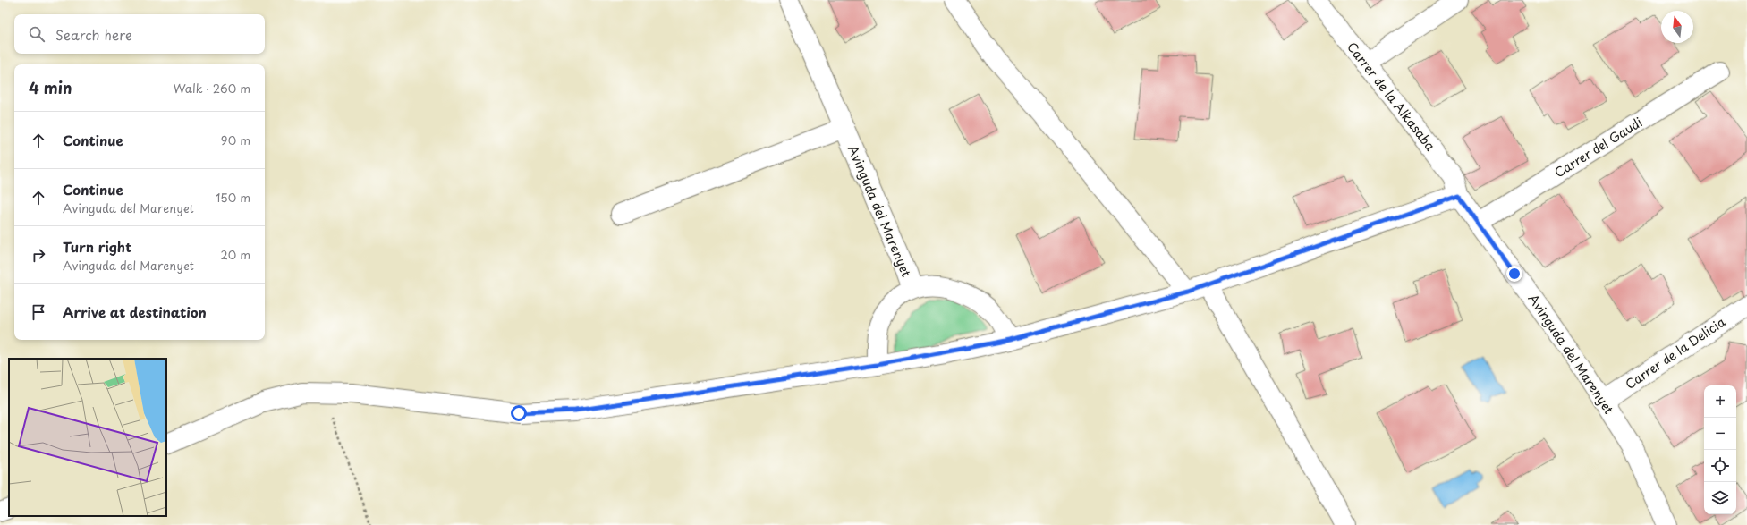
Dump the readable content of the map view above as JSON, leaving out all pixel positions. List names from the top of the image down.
{
  "streets": {
    "street": [
      "Carrer de la Alkasaba",
      "Carrer del Gaudi",
      "Avinguda del Marenyet",
      "Carrer de la Delicia"
    ]
  },
  "crossings": [
    ["Carrer de la Alkasaba", "Avinguda del Marenyet"],
    ["Carrer del Gaudi", "Avinguda del Marenyet"],
    ["Avinguda del Marenyet", "Carrer de la Delicia"]
  ],
  "north": "top",
  "page": {
    "search": "Search here",
    "heading": ["4 min", "Walk · 260 m"],
    "list": [
      ["Continue", "90 m"],
      ["Continue", "Avinguda del Marenyet", "150 m"],
      ["Turn right", "Avinguda del Marenyet", "20 m"],
      "Arrive at destination"
    ],
    "map_buttons": ["+", "−"]
  }
}
